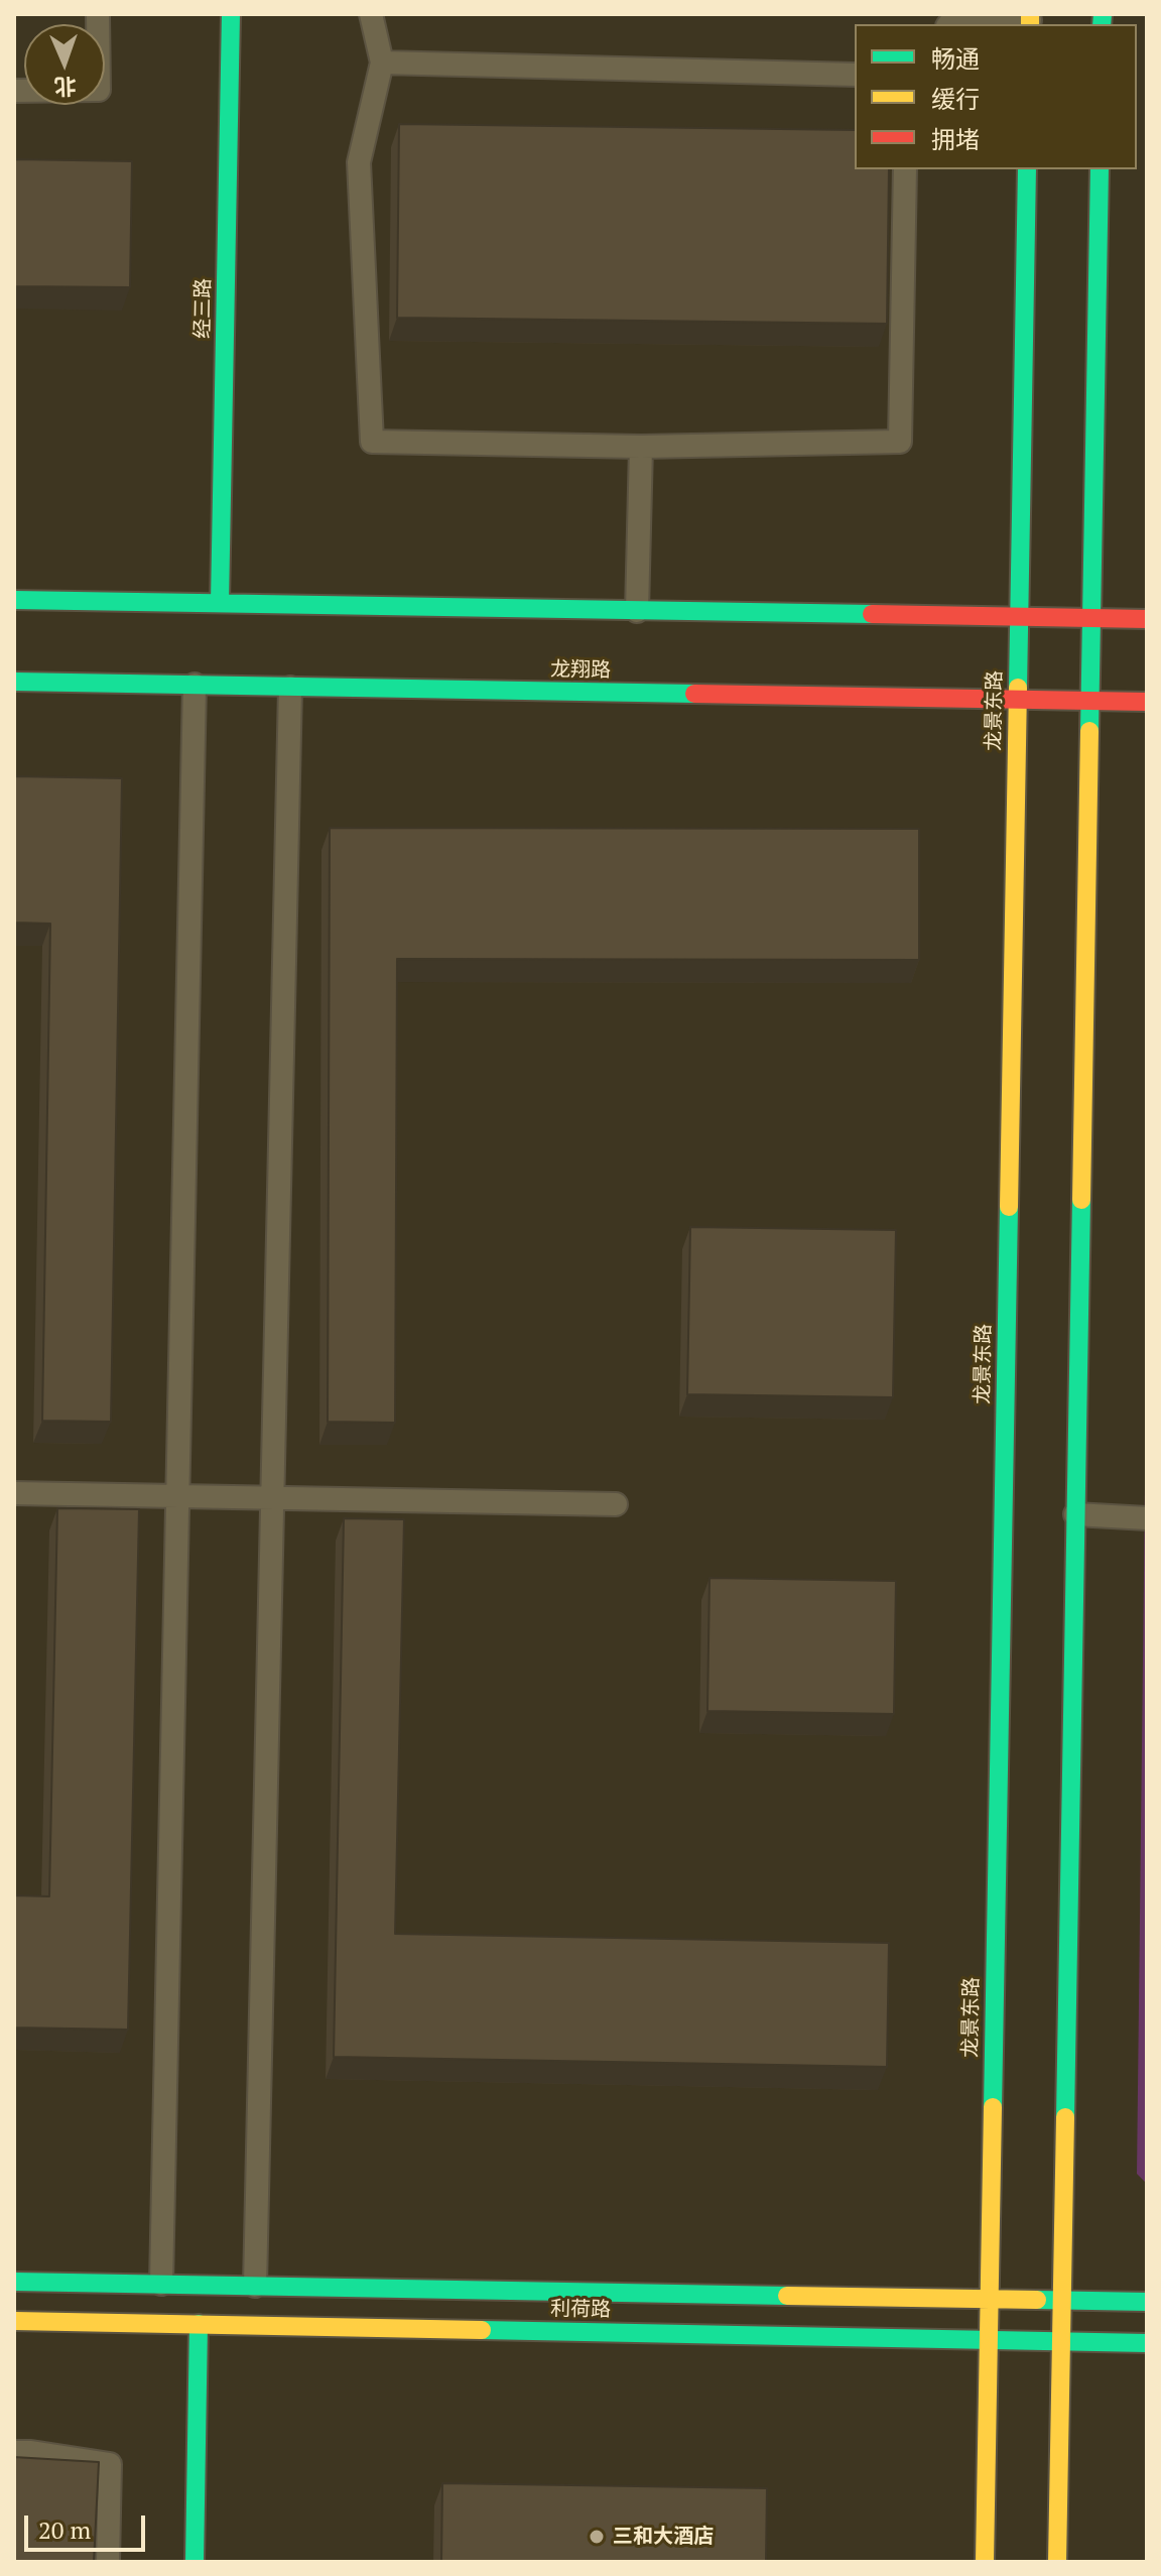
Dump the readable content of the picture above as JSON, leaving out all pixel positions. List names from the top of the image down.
{
  "streets": {
    "main road": [
      "经三路",
      "龙翔路",
      "龙景东路",
      "利荷路"
    ]
  },
  "crossings": [
    ["龙翔路", "龙景东路"],
    ["龙景东路", "利荷路"]
  ],
  "places": ["三和大酒店"],
  "legend": ["畅通", "缓行", "拥堵"],
  "scale_bar": "20 m",
  "north": "bottom"
}
